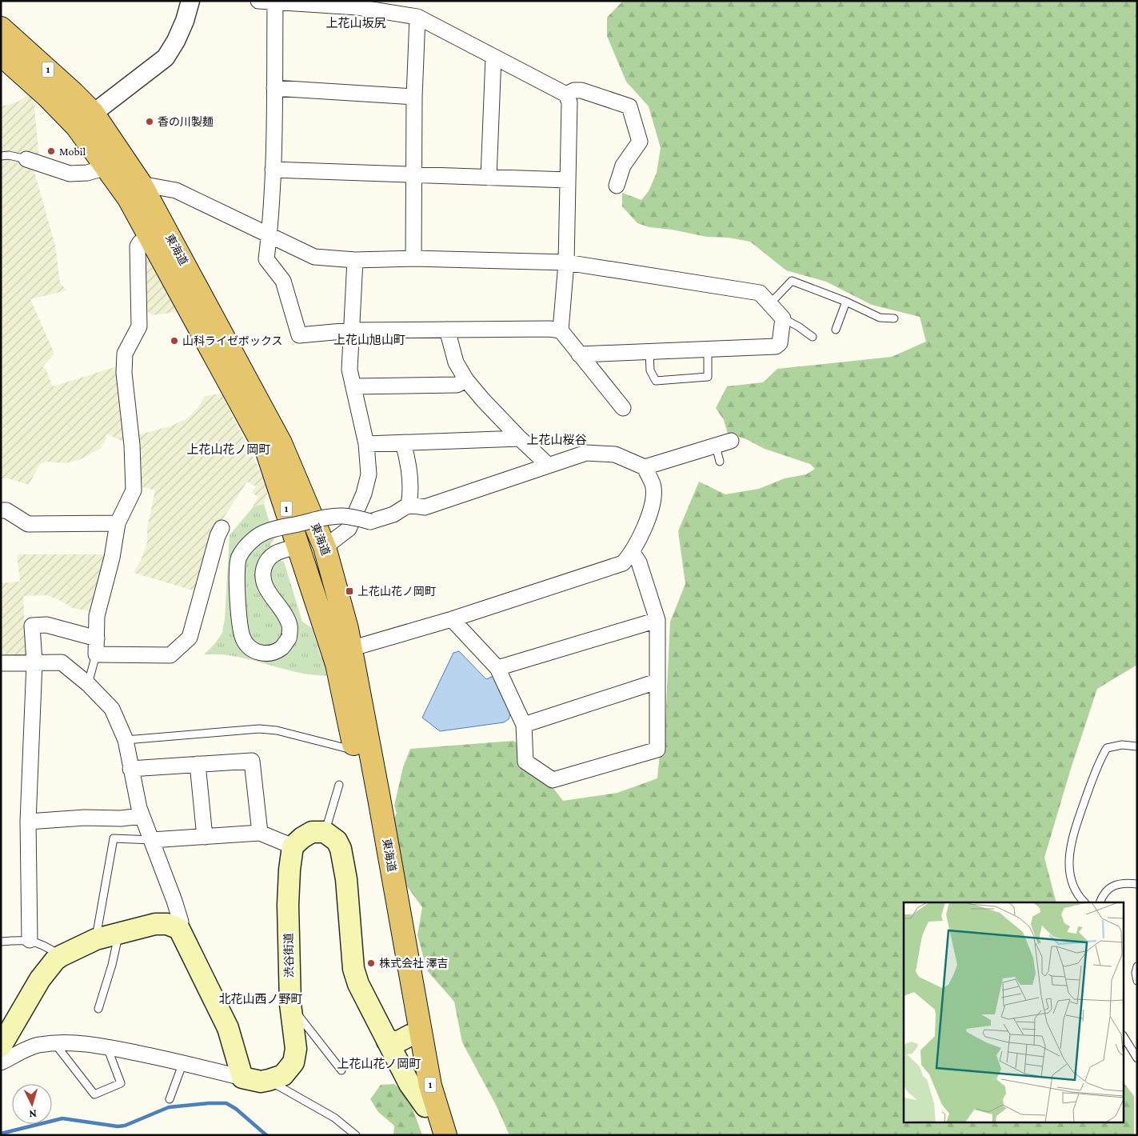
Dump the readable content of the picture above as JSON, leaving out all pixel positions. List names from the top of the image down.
{
  "streets": {
    "highway": ["1", "東海道"],
    "main road": ["渋谷街道"]
  },
  "districts": [
    "上花山坂尻",
    "上花山旭山町",
    "上花山桜谷",
    "上花山花ノ岡町",
    "北花山西ノ野町",
    "上花山花ノ岡町"
  ],
  "places": {
    "other": [
      "香の川製麺",
      "Mobil",
      "山科ライゼボックス",
      "株式会社 澤吉"
    ],
    "transit": ["上花山花ノ岡町"]
  },
  "north": "bottom"
}
